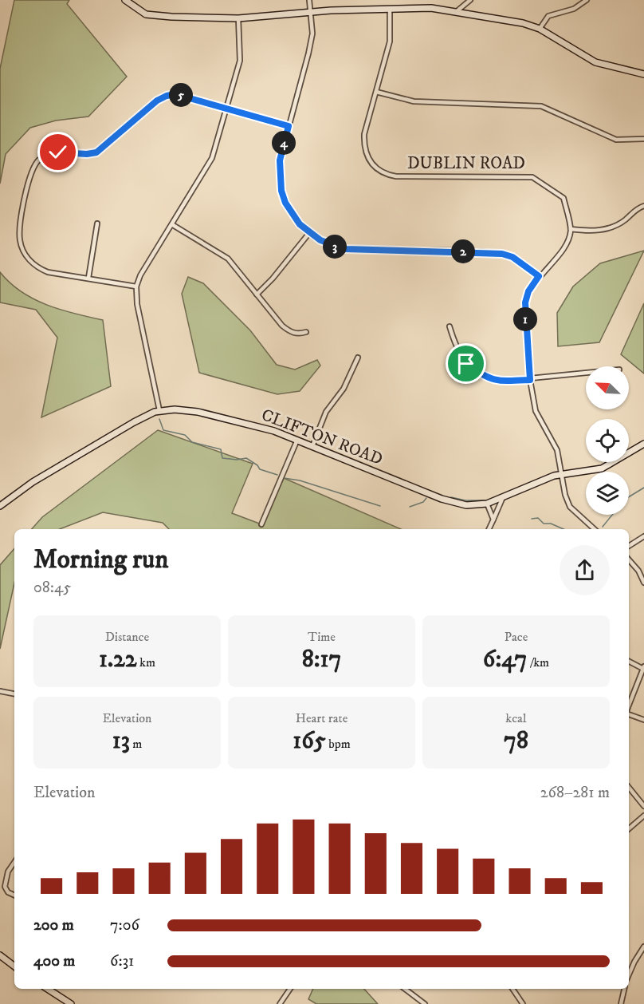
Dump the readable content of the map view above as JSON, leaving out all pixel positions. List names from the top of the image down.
{
  "streets": {
    "main road": ["CLIFTON ROAD"],
    "street": ["DUBLIN ROAD"]
  },
  "north": "top left",
  "page": {
    "pins": [
      "5",
      "4",
      "3",
      "2",
      "1"
    ],
    "heading": ["Morning run", "08:45"],
    "stats": [
      ["Distance", "1.22 km"],
      ["Time", "8:17"],
      ["Pace", "6:47 /km"],
      ["Elevation", "13 m"],
      ["Heart rate", "165 bpm"],
      ["kcal", "78"]
    ],
    "chart": ["Elevation", "268–281 m"],
    "list": [
      {
        "name": "200 m",
        "note": "7:06"
      },
      {
        "name": "400 m",
        "note": "6:31"
      }
    ]
  }
}
